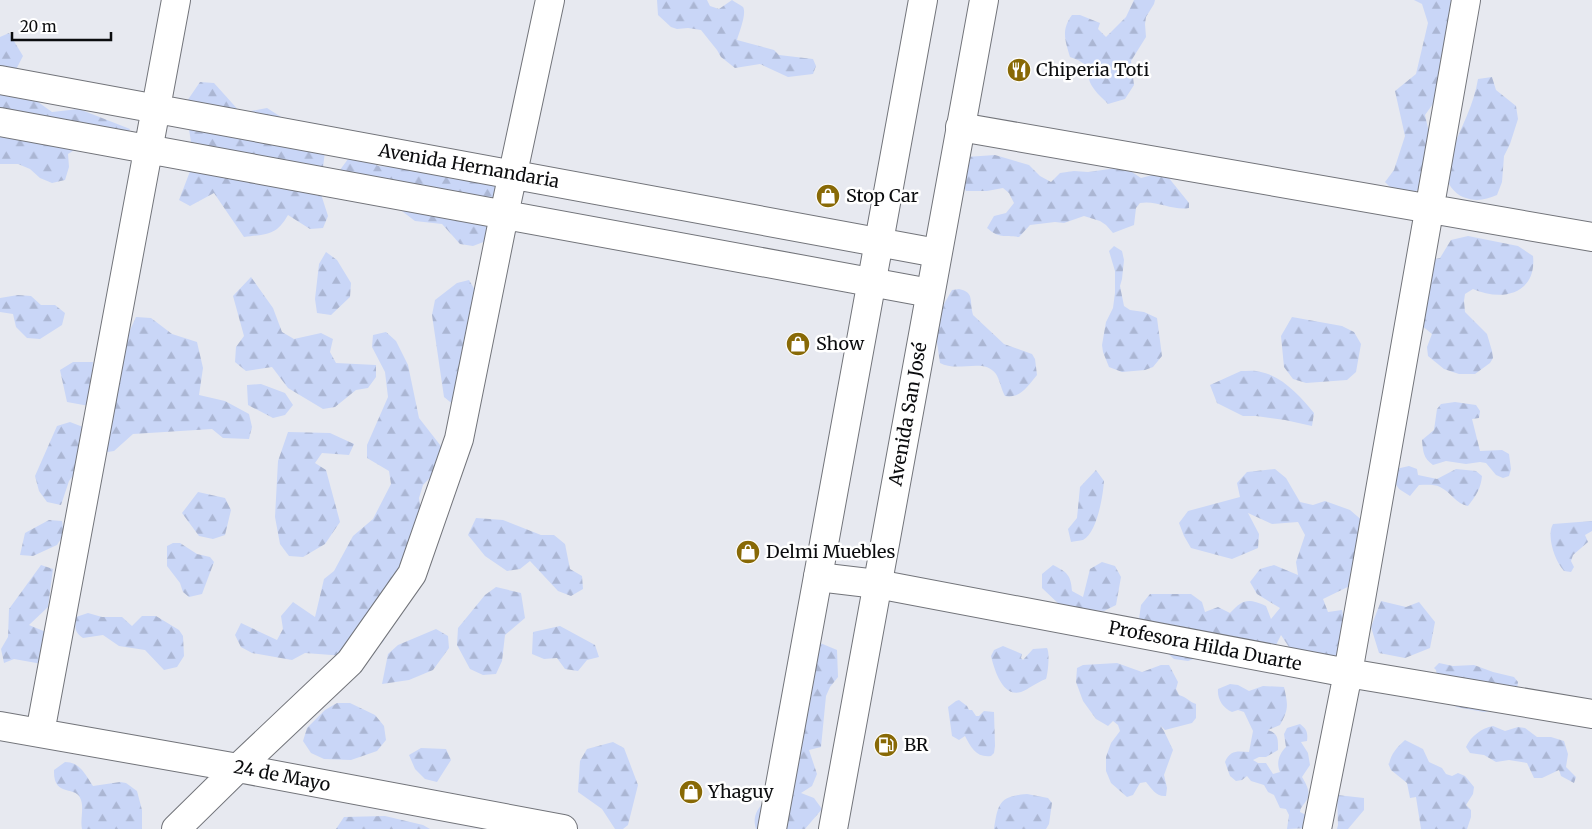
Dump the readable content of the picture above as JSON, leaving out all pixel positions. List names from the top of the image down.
{
  "streets": {
    "street": [
      "Avenida Hernandaria",
      "Avenida San José",
      "Profesora Hilda Duarte",
      "24 de Mayo"
    ]
  },
  "crossings": [
    ["Avenida Hernandaria", "Avenida San José"],
    ["Avenida San José", "Profesora Hilda Duarte"]
  ],
  "places": {
    "restaurant": ["Chiperia Toti"],
    "shop": [
      "Stop Car",
      "Show",
      "Delmi Muebles",
      "Yhaguy"
    ],
    "fuel station": ["BR"]
  },
  "scale_bar": "20 m"
}
